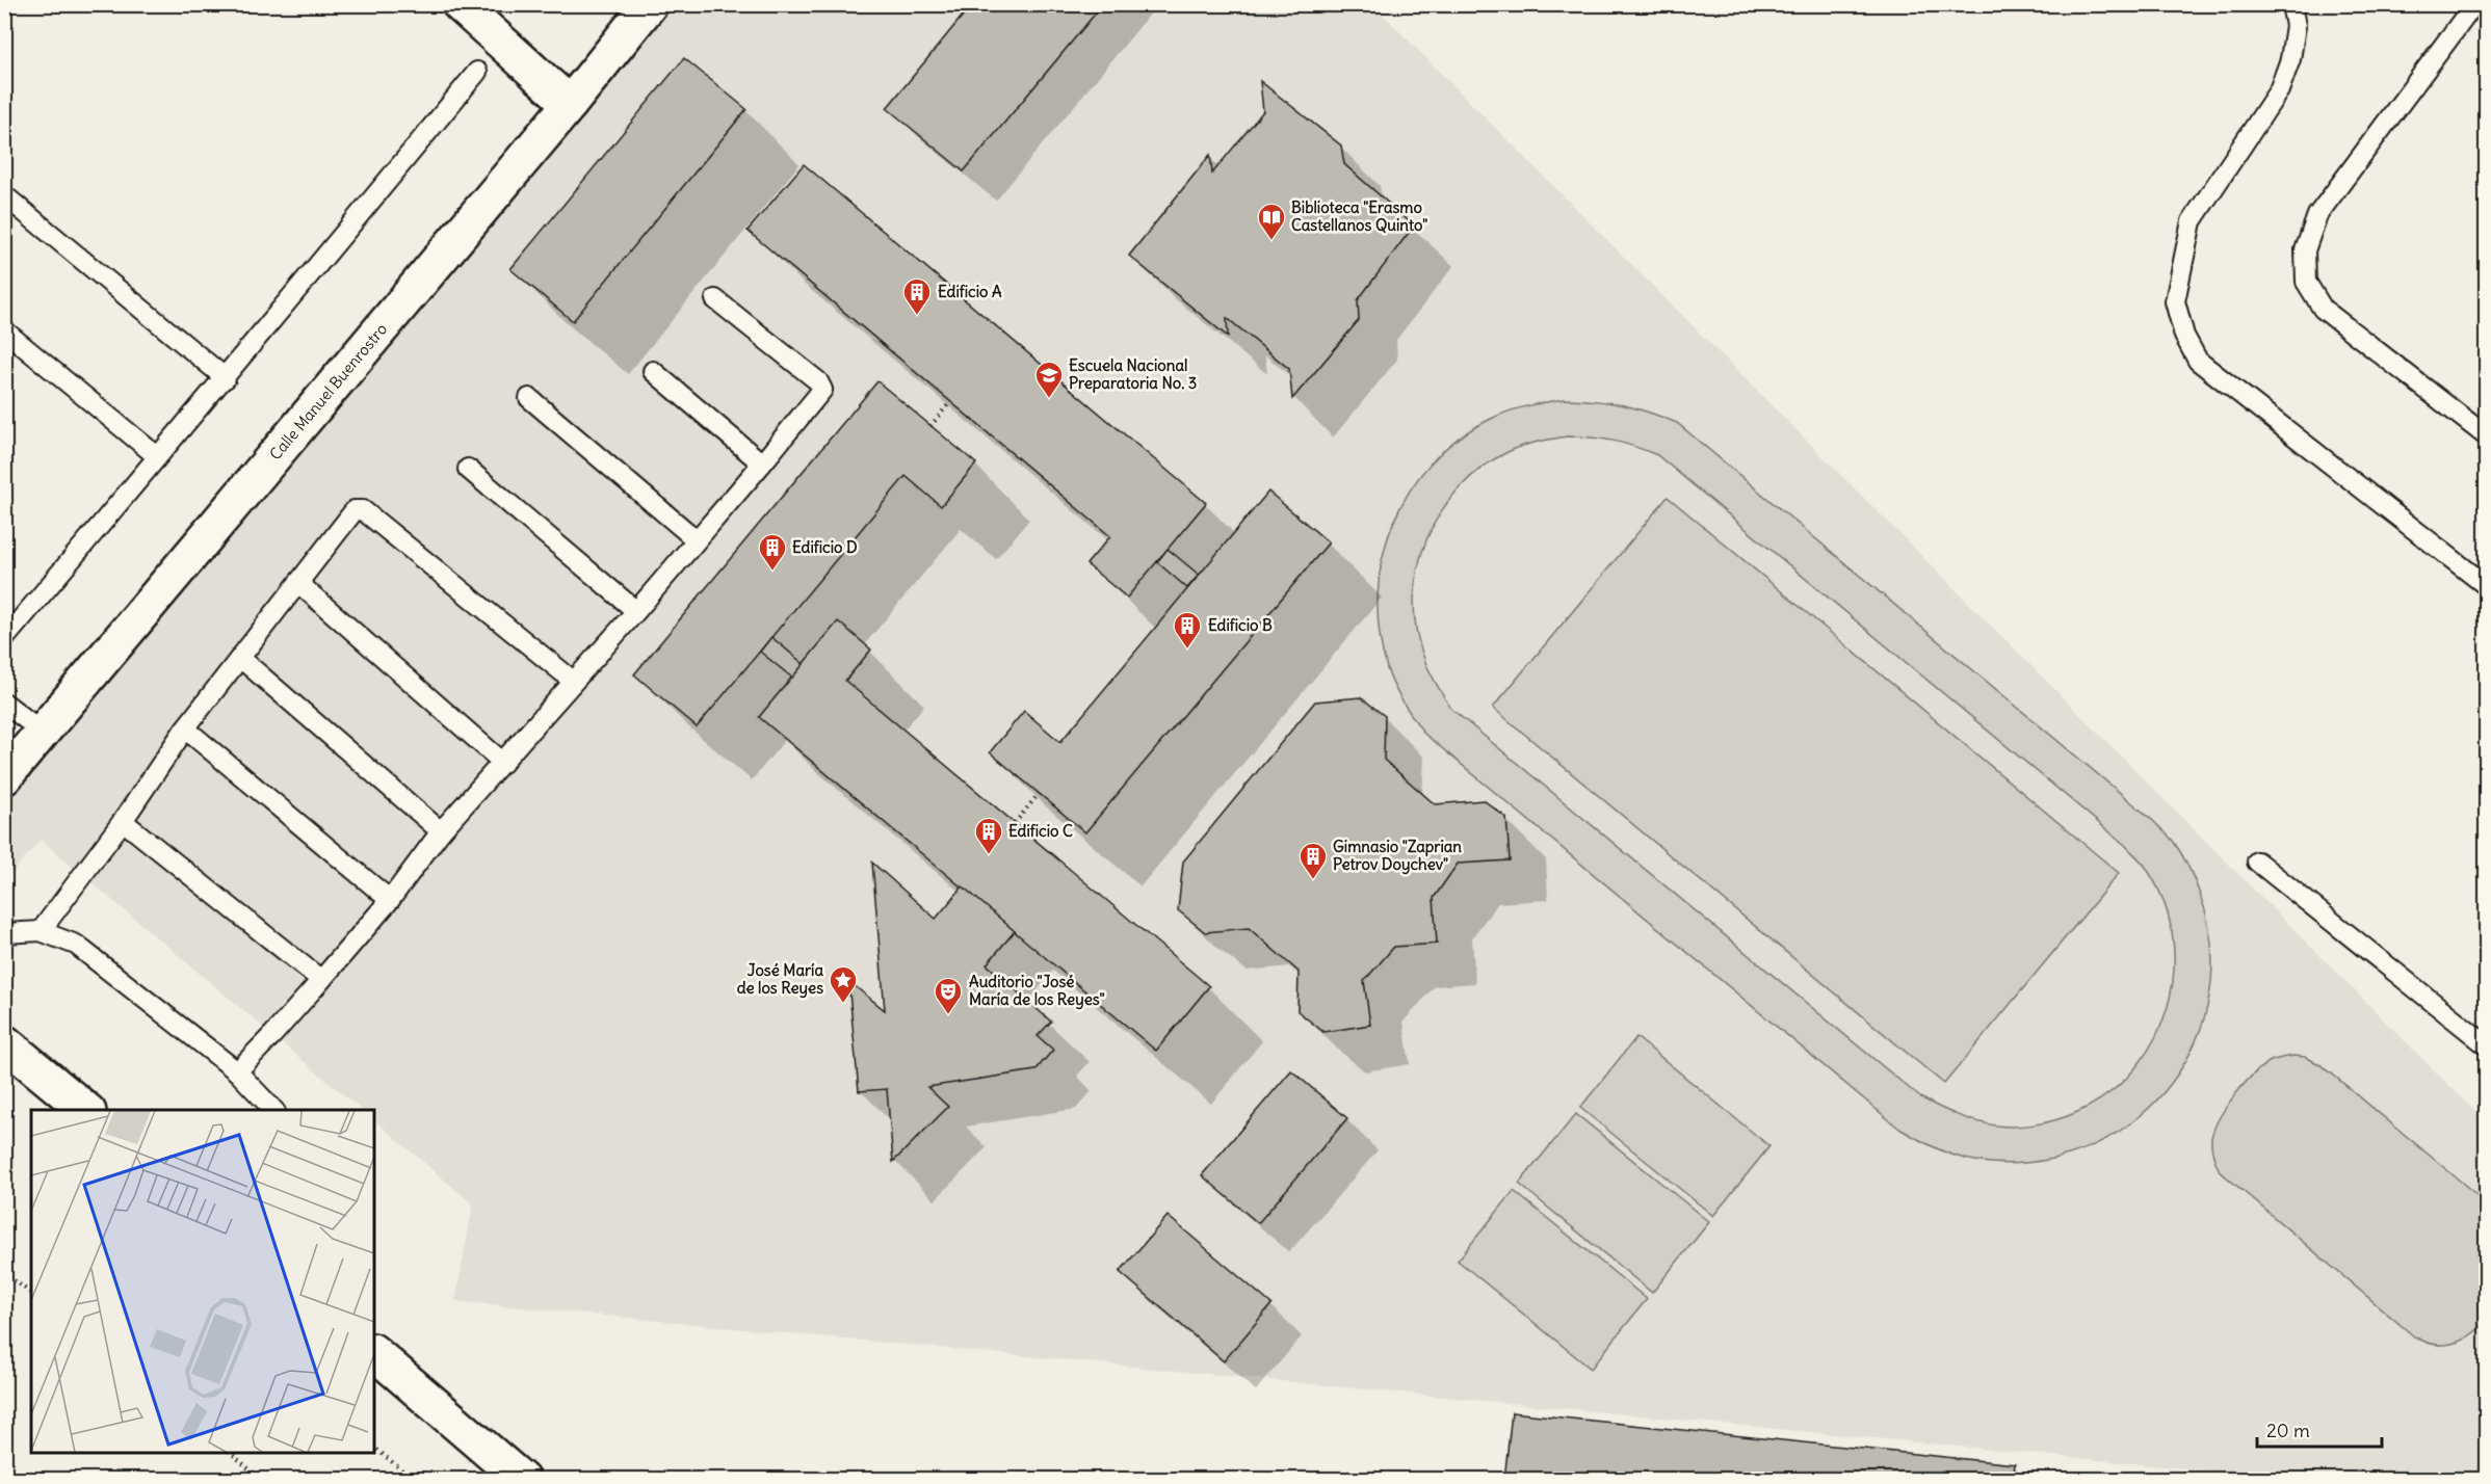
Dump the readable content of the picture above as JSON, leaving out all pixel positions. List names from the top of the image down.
{
  "streets": {
    "street": ["Calle Manuel Buenrostro"]
  },
  "places": {
    "library": ["Biblioteca \"Erasmo Castellanos Quinto\""],
    "building": [
      "Edificio A",
      "Edificio D",
      "Edificio B",
      "Edificio C",
      "Gimnasio \"Zaprian Petrov Doychev\""
    ],
    "school or university": ["Escuela Nacional Preparatoria No. 3"],
    "place": ["José María de los Reyes"],
    "theatre": ["Auditorio \"José María de los Reyes\""]
  },
  "scale_bar": "20 m"
}
